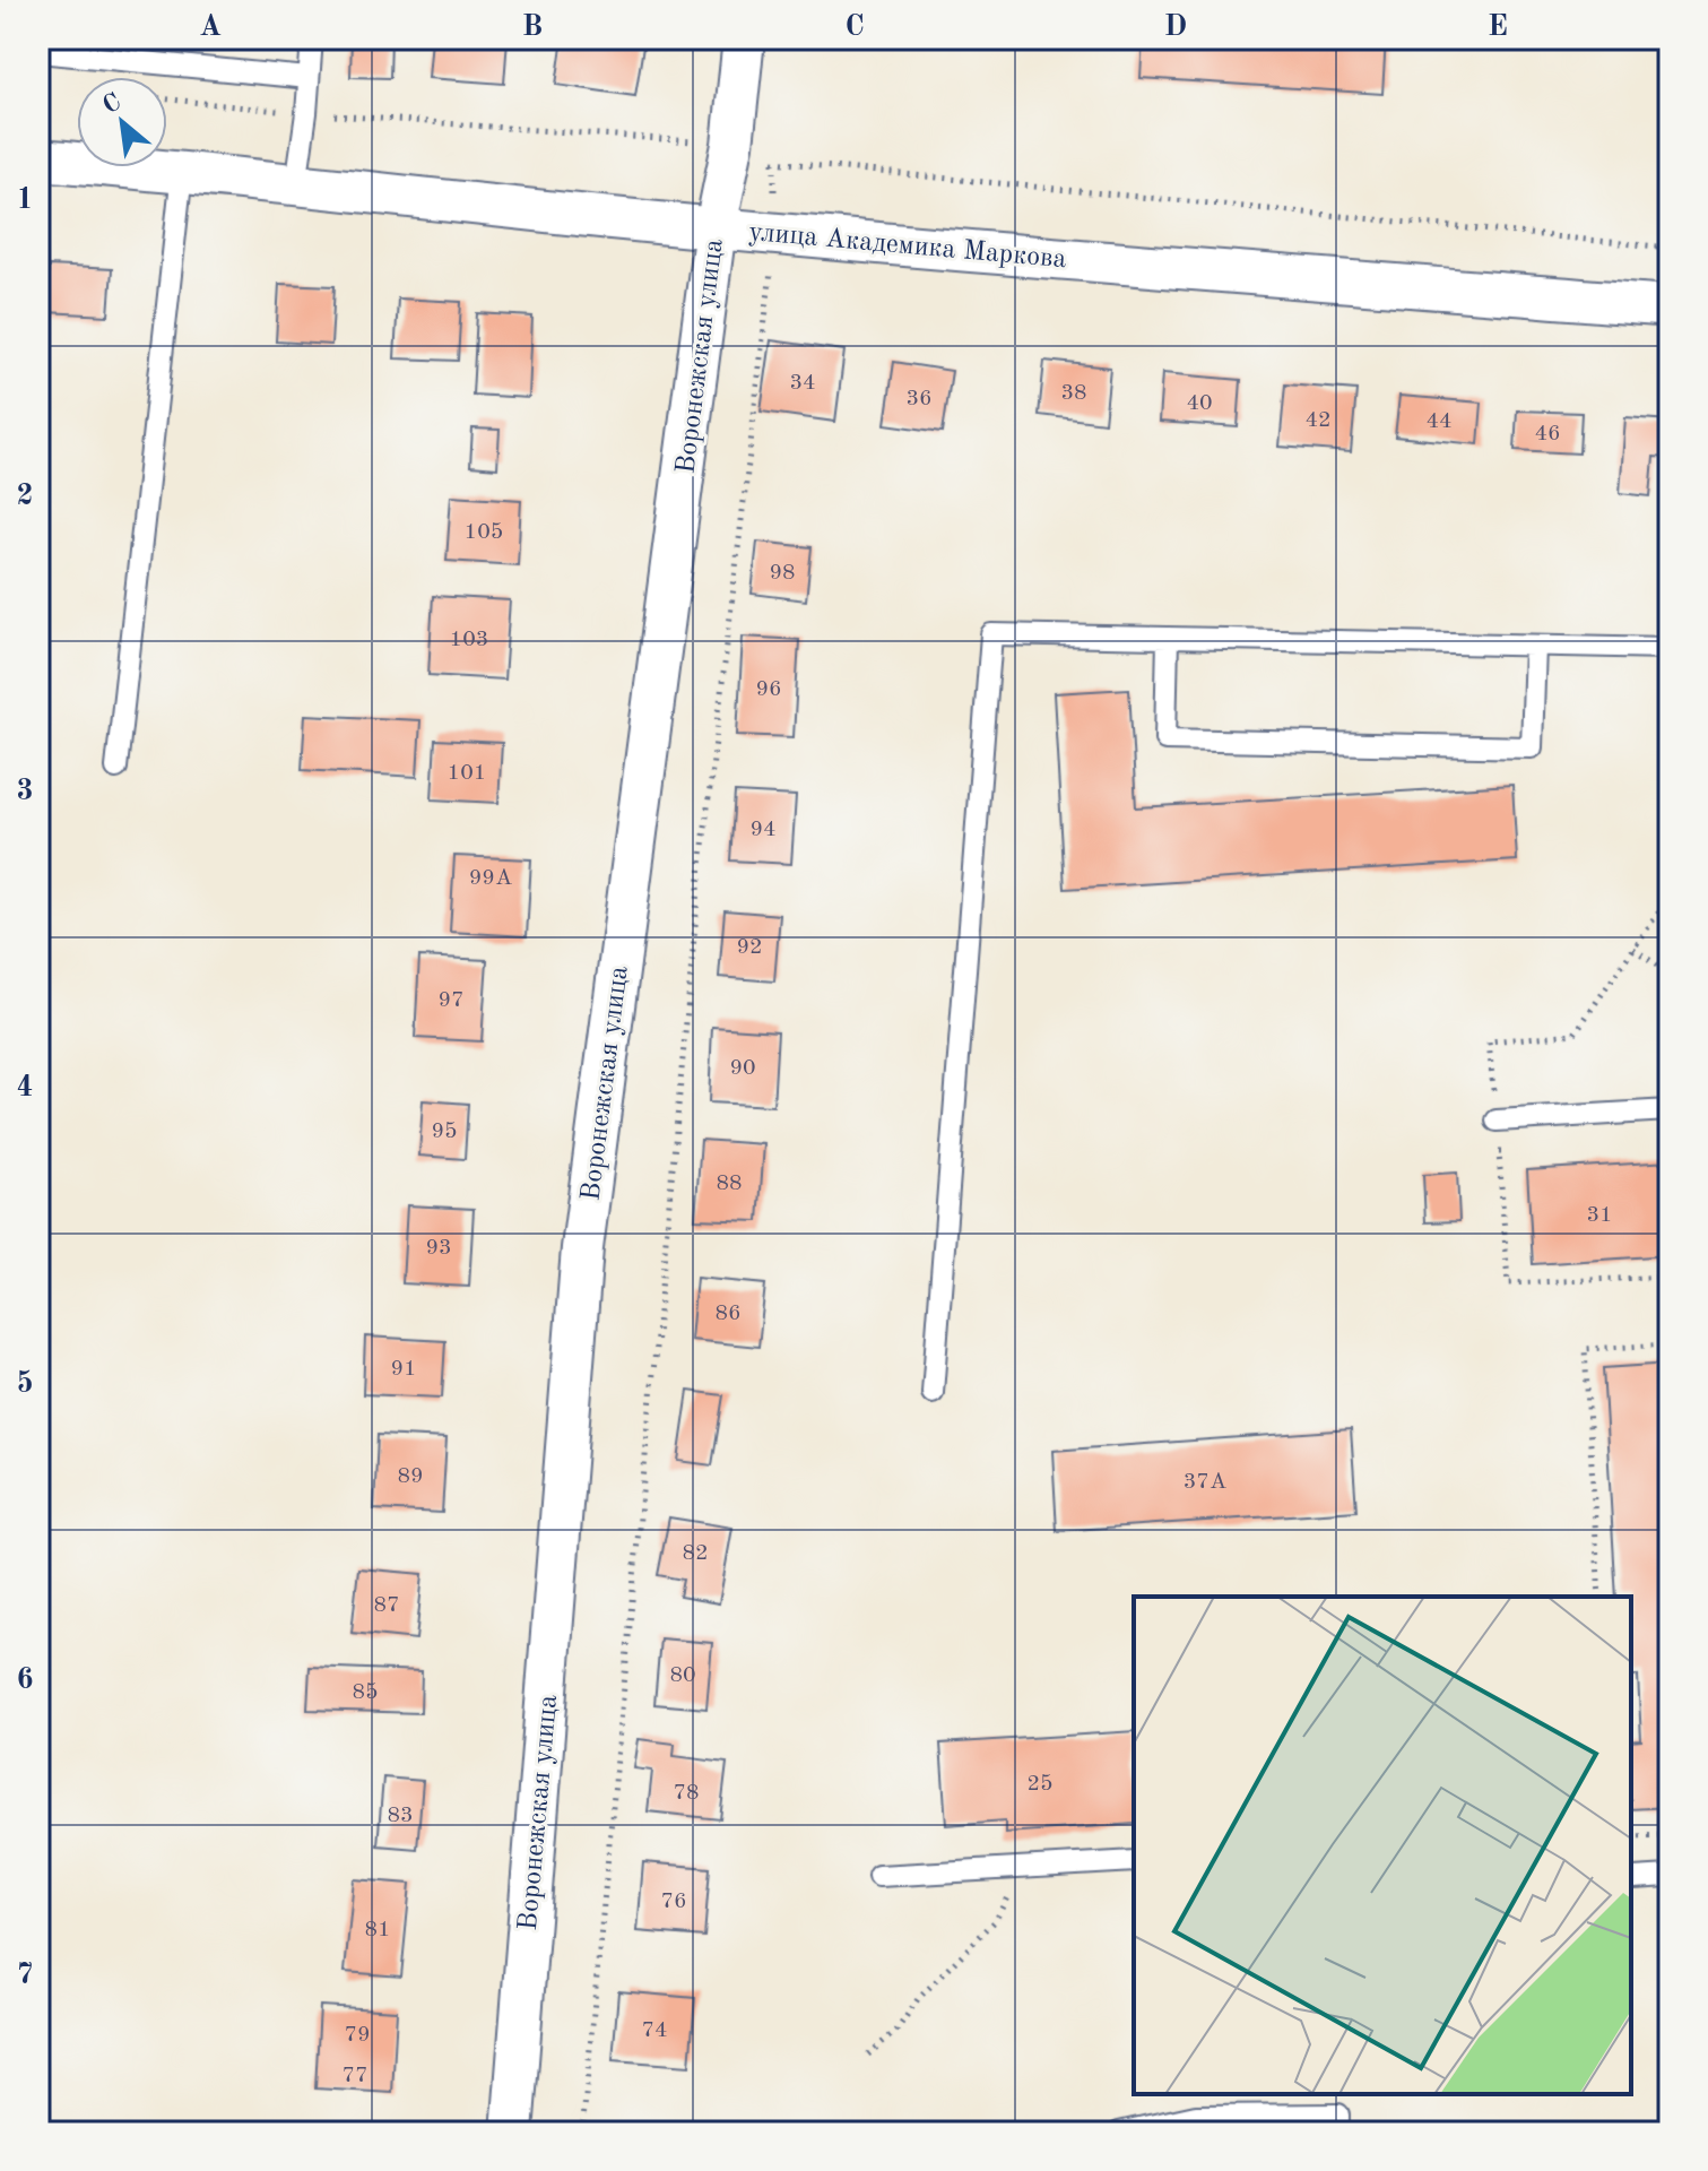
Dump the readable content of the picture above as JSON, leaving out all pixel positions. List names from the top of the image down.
{
  "streets": {
    "street": ["улица Академика Маркова", "Воронежская улица"]
  },
  "crossings": [
    ["улица Академика Маркова", "Воронежская улица"]
  ],
  "house_numbers": [
    "34",
    "38",
    "36",
    "40",
    "42",
    "44",
    "46",
    "105",
    "98",
    "103",
    "96",
    "101",
    "94",
    "99А",
    "92",
    "97",
    "90",
    "95",
    "88",
    "31",
    "93",
    "86",
    "91",
    "89",
    "37А",
    "82",
    "87",
    "80",
    "85",
    "25",
    "78",
    "83",
    "76",
    "81",
    "74",
    "79",
    "77"
  ],
  "north": "top left",
  "grid": {
    "columns": [
      "A",
      "B",
      "C",
      "D",
      "E"
    ],
    "rows": [
      "1",
      "2",
      "3",
      "4",
      "5",
      "6",
      "7"
    ]
  }
}
